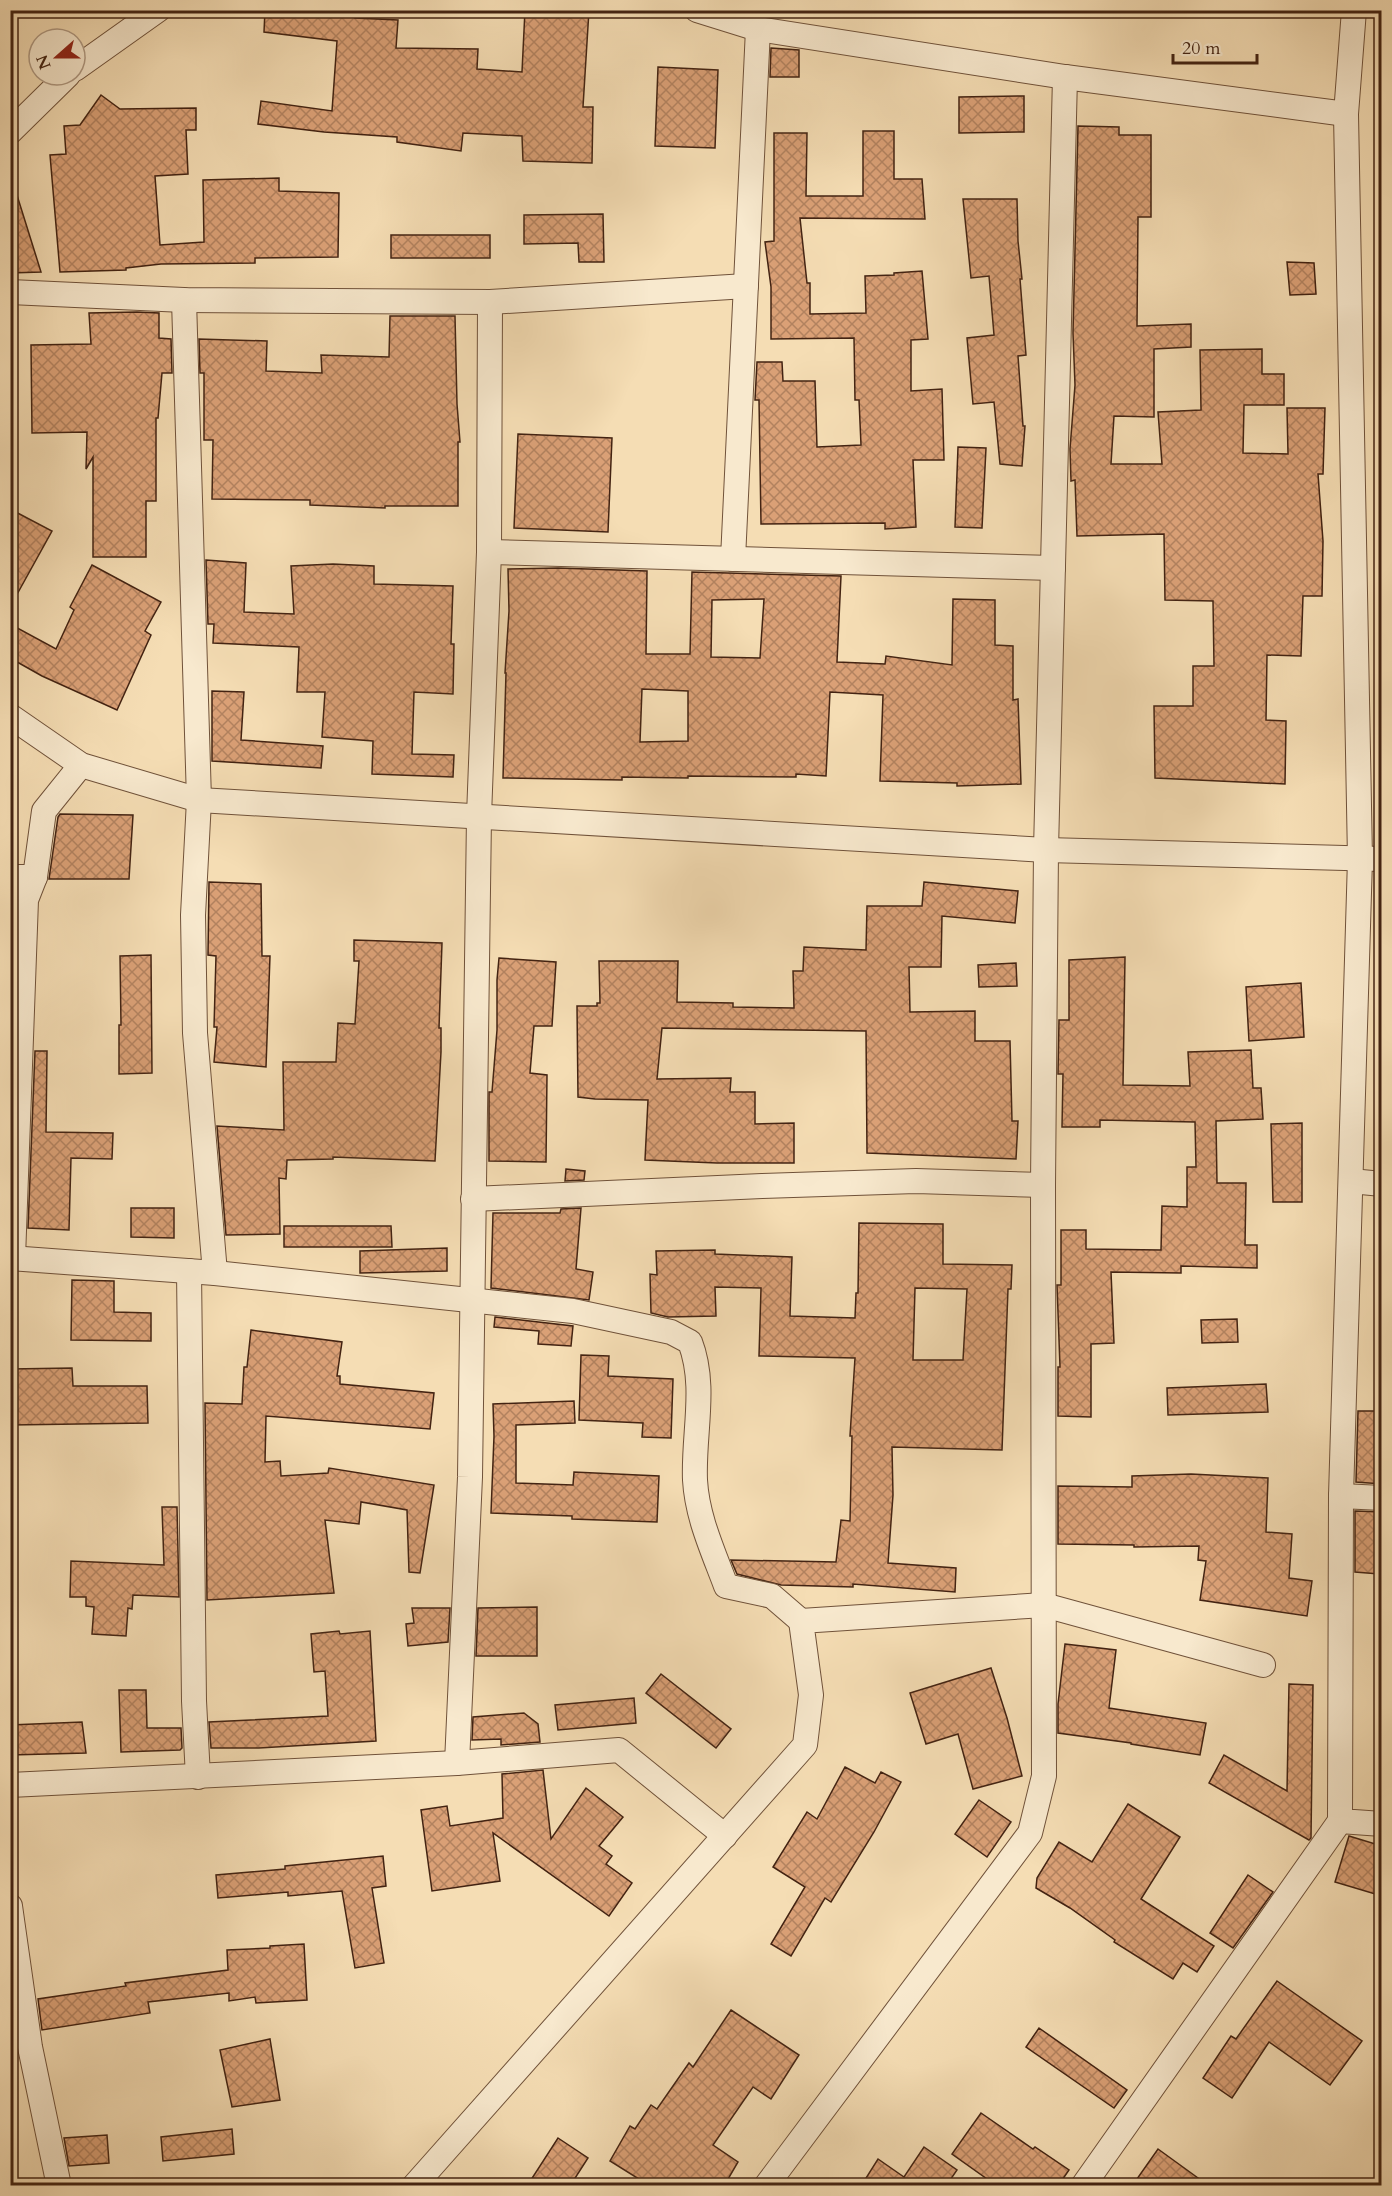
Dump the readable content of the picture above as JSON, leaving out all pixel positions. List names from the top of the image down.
{
  "scale_bar": "20 m",
  "north": "left"
}
